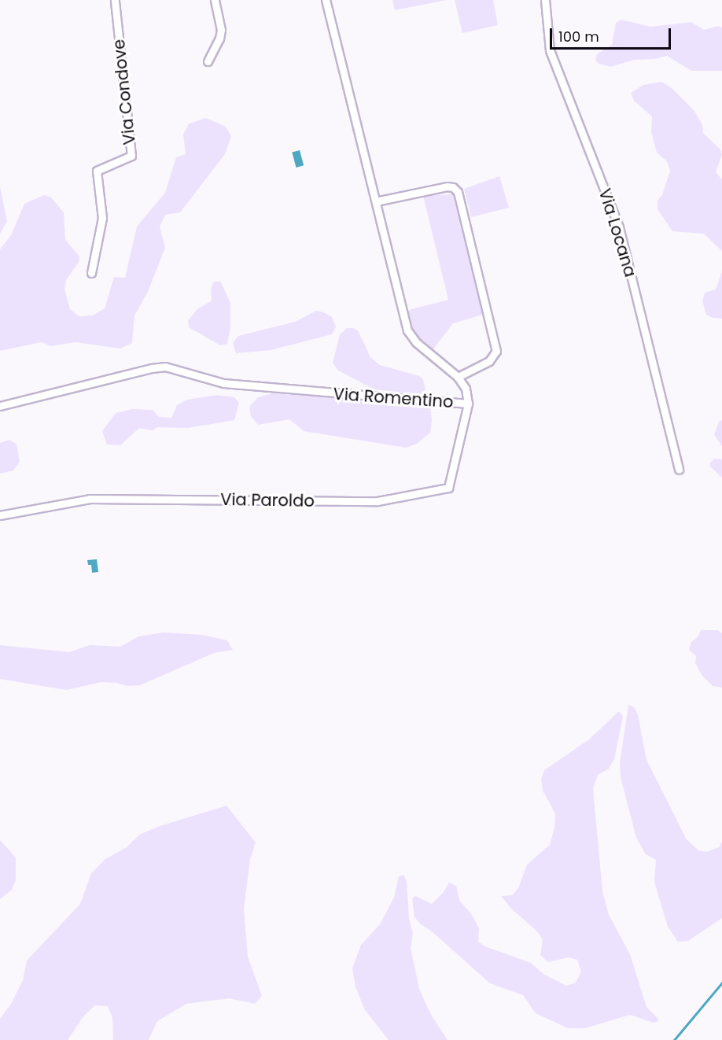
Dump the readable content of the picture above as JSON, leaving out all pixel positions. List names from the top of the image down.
{
  "streets": {
    "street": [
      "Via Condove",
      "Via Locana",
      "Via Romentino",
      "Via Paroldo"
    ]
  },
  "crossings": [
    ["Via Romentino", "Via Paroldo"]
  ],
  "scale_bar": "100 m"
}
